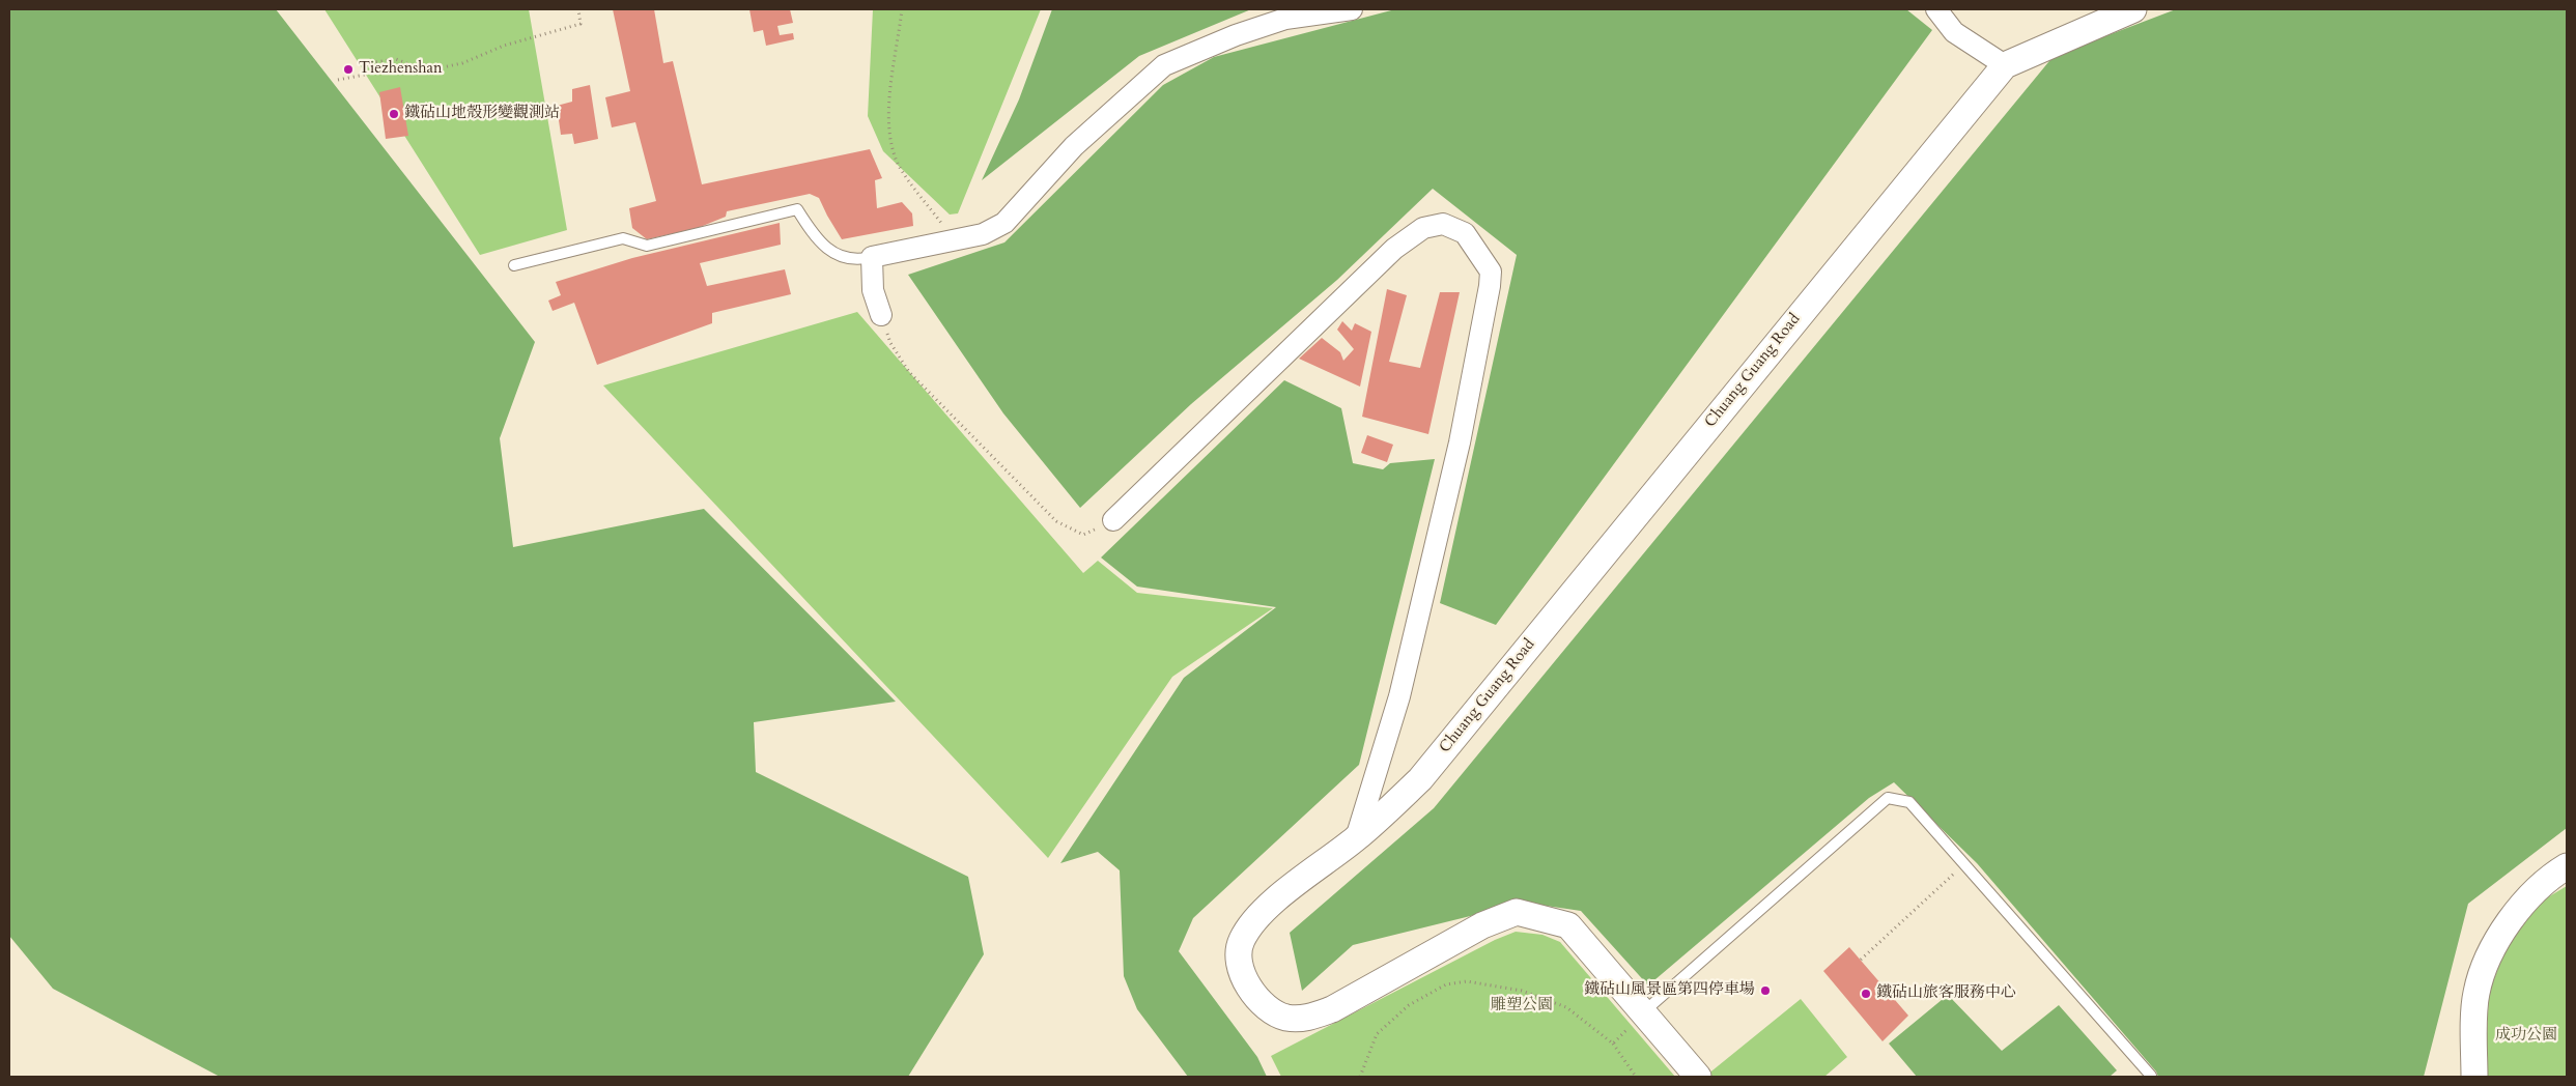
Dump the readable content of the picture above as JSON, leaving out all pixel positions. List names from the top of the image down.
{
  "streets": {
    "street": ["Chuang Guang Road"]
  },
  "parks": ["雕塑公園", "成功公園"],
  "places": [
    "Tiezhenshan",
    "鐵砧山地殼形變觀測站",
    "鐵砧山風景區第四停車場",
    "鐵砧山旅客服務中心"
  ]
}
